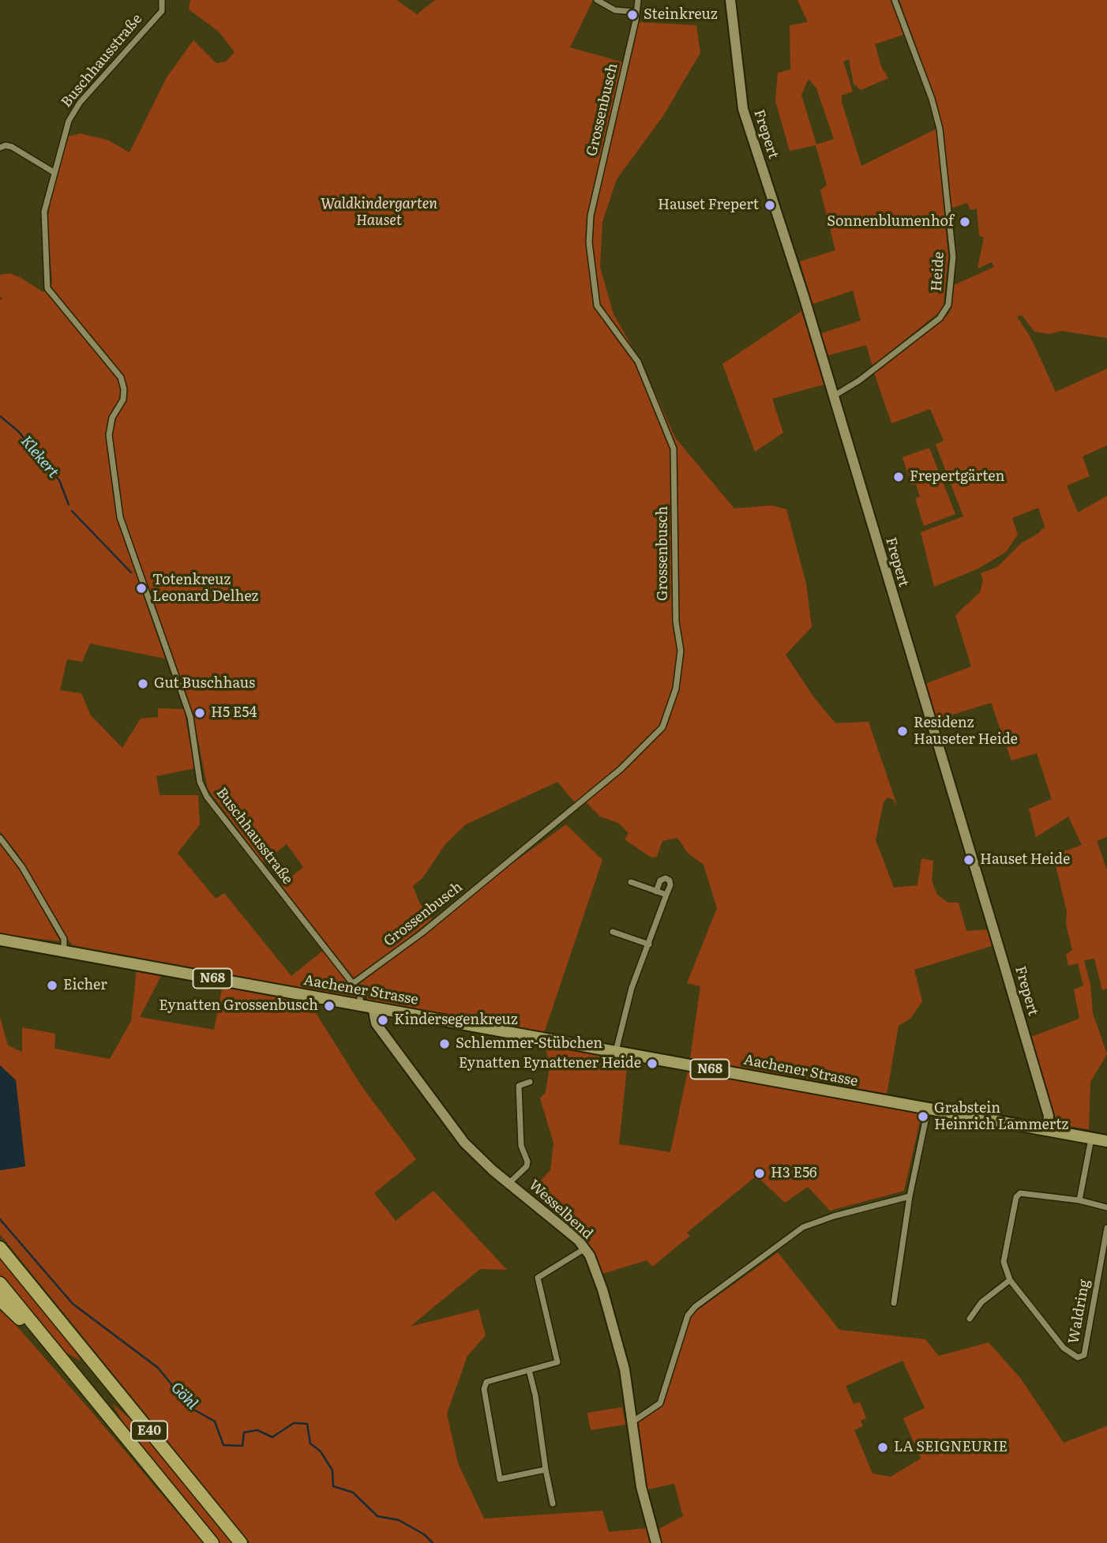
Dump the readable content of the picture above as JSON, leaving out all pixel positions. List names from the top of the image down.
{
  "streets": {
    "highway": ["E40"],
    "main road": ["N68", "Aachener Strasse"],
    "street": [
      "Buschhausstraße",
      "Grossenbusch",
      "Frepert",
      "Heide",
      "Wesselbend",
      "Waldring"
    ]
  },
  "crossings": [
    ["Buschhausstraße", "Grossenbusch"],
    ["Buschhausstraße", "Aachener Strasse"],
    ["Buschhausstraße", "Wesselbend"],
    ["Frepert", "Heide"],
    ["Frepert", "Aachener Strasse"],
    ["Aachener Strasse", "Wesselbend"]
  ],
  "water": ["Klekert", "Göhl"],
  "parks": ["Waldkindergarten Hauset"],
  "places": [
    "Steinkreuz",
    "Hauset Frepert",
    "Sonnenblumenhof",
    "Frepertgärten",
    "Totenkreuz Leonard Delhez",
    "Gut Buschhaus",
    "H5 E54",
    "Residenz Hauseter Heide",
    "Hauset Heide",
    "Eicher",
    "Eynatten Grossenbusch",
    "Kindersegenkreuz",
    "Schlemmer-Stübchen",
    "Eynatten Eynattener Heide",
    "Grabstein Heinrich Lammertz",
    "H3 E56",
    "LA SEIGNEURIE"
  ]
}
